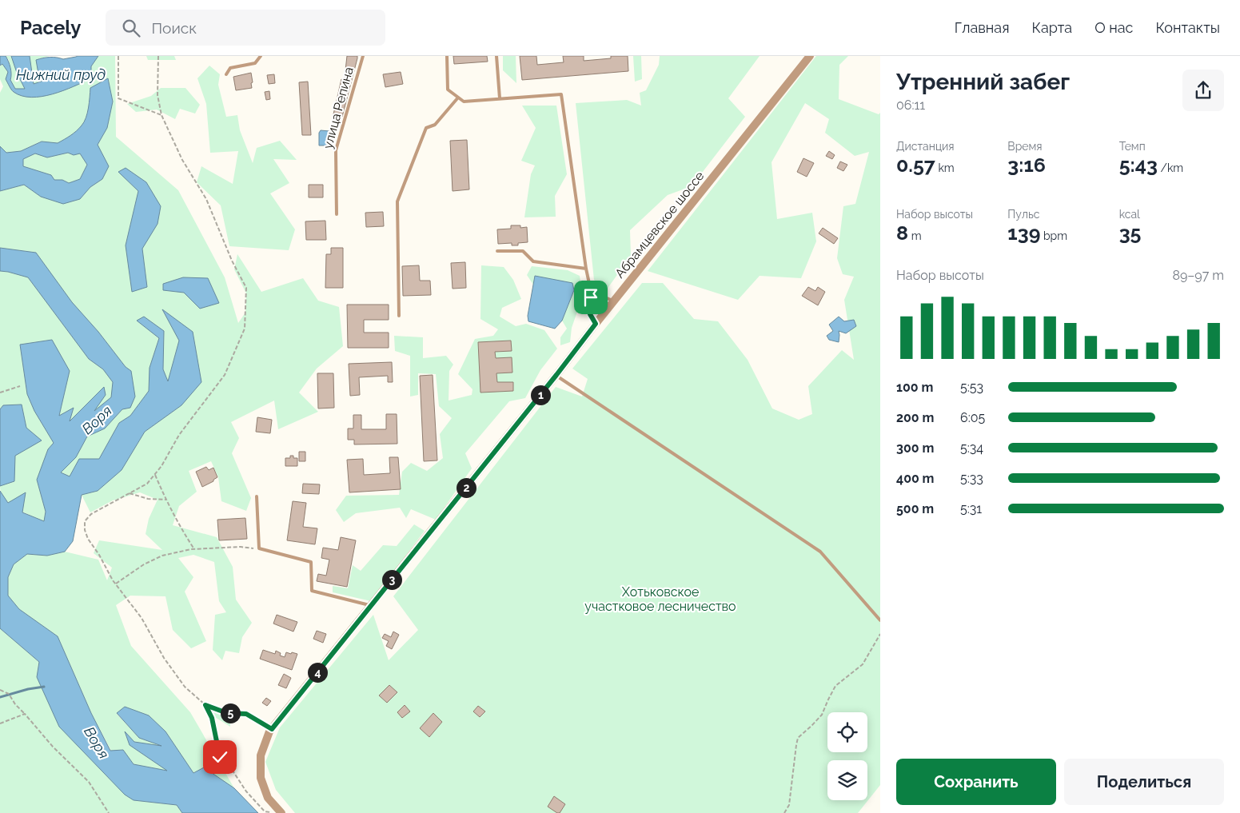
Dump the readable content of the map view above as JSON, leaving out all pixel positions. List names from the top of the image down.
{
  "streets": {
    "street": ["Абрамцевское шоссе"],
    "lane": ["улица Репина"]
  },
  "water": ["Нижний пруд", "Воря"],
  "parks": ["Хотьковское участковое лесничество"],
  "page": {
    "header": "Pacely",
    "search": "Поиск",
    "nav": [
      "Главная",
      "Карта",
      "О нас",
      "Контакты"
    ],
    "heading": ["Утренний забег", "06:11"],
    "stats": [
      ["Дистанция", "0.57 km"],
      ["Время", "3:16"],
      ["Темп", "5:43 /km"],
      ["Набор высоты", "8 m"],
      ["Пульс", "139 bpm"],
      ["kcal", "35"]
    ],
    "chart": ["Набор высоты", "89–97 m"],
    "list": [
      {
        "name": "100 m",
        "note": "5:53"
      },
      {
        "name": "200 m",
        "note": "6:05"
      },
      {
        "name": "300 m",
        "note": "5:34"
      },
      {
        "name": "400 m",
        "note": "5:33"
      },
      {
        "name": "500 m",
        "note": "5:31"
      }
    ],
    "pins": [
      "1",
      "2",
      "3",
      "4",
      "5"
    ],
    "buttons": ["Сохранить", "Поделиться"]
  }
}
